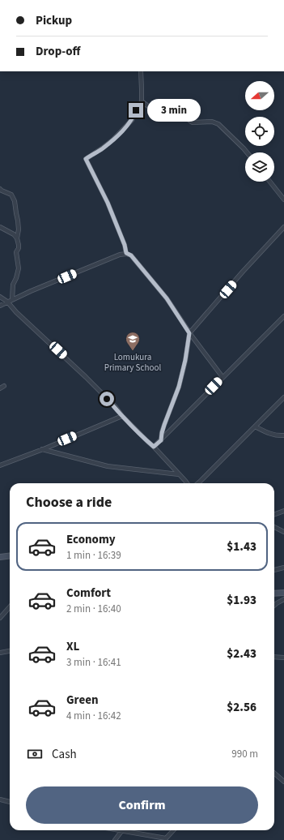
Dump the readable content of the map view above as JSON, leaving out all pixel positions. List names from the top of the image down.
{
  "places": {
    "school or university": ["Lomukura Primary School"]
  },
  "north": "left",
  "page": {
    "banner": ["Pickup", "Drop-off"],
    "bubble": "3 min",
    "heading": "Choose a ride",
    "list": [
      {
        "name": "Economy",
        "note": "1 min · 16:39",
        "value": "$1.43"
      },
      {
        "name": "Comfort",
        "note": "2 min · 16:40",
        "value": "$1.93"
      },
      {
        "name": "XL",
        "note": "3 min · 16:41",
        "value": "$2.43"
      },
      {
        "name": "Green",
        "note": "4 min · 16:42",
        "value": "$2.56"
      }
    ],
    "pay": ["Cash", "990 m"],
    "buttons": "Confirm"
  }
}
